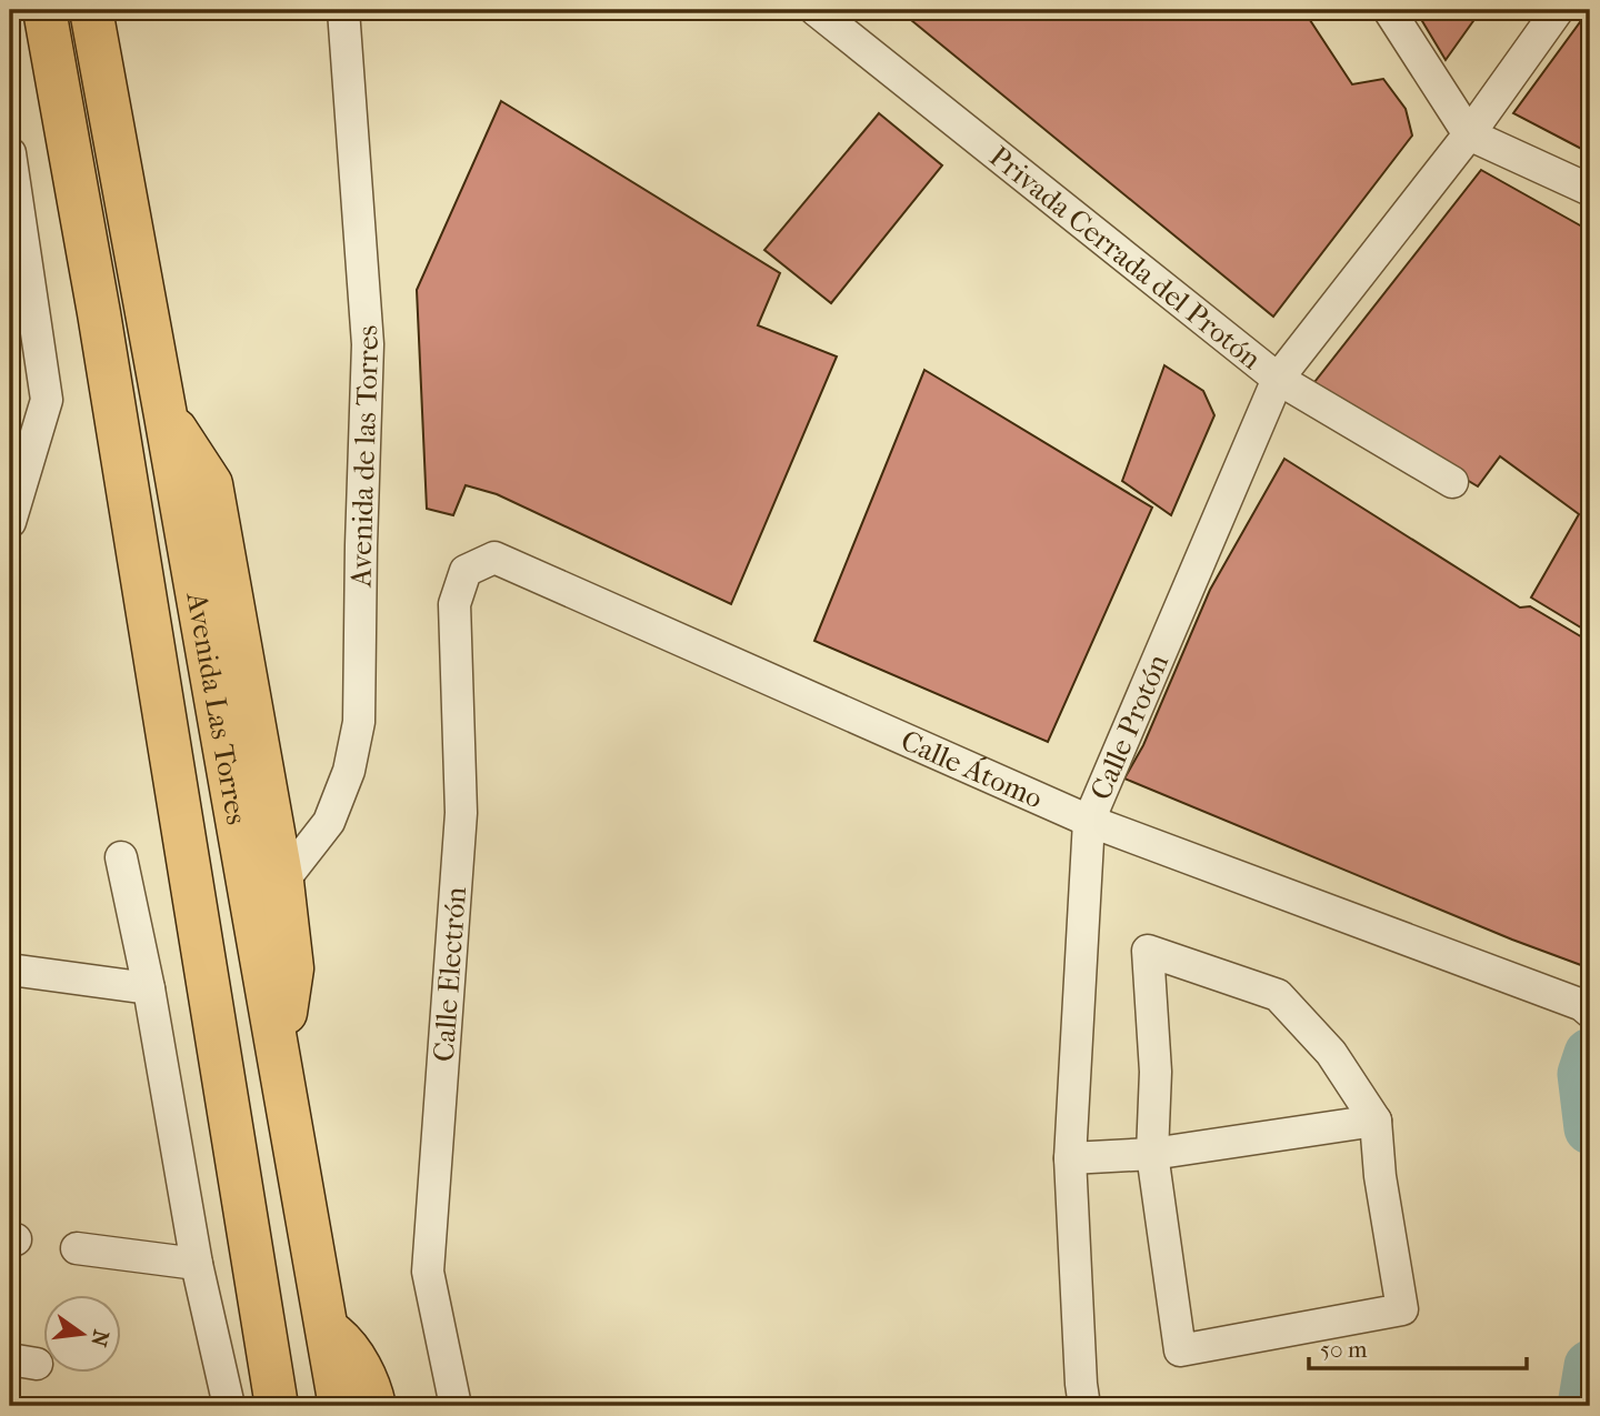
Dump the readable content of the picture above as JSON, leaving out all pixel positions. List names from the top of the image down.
{
  "streets": {
    "highway": ["Avenida Las Torres"],
    "street": [
      "Privada Cerrada del Protón",
      "Avenida de las Torres",
      "Calle Protón",
      "Calle Átomo",
      "Calle Electrón"
    ]
  },
  "crossings": [
    ["Privada Cerrada del Protón", "Calle Protón"],
    ["Calle Protón", "Calle Átomo"],
    ["Calle Átomo", "Calle Electrón"]
  ],
  "scale_bar": "50 m",
  "north": "right"
}
